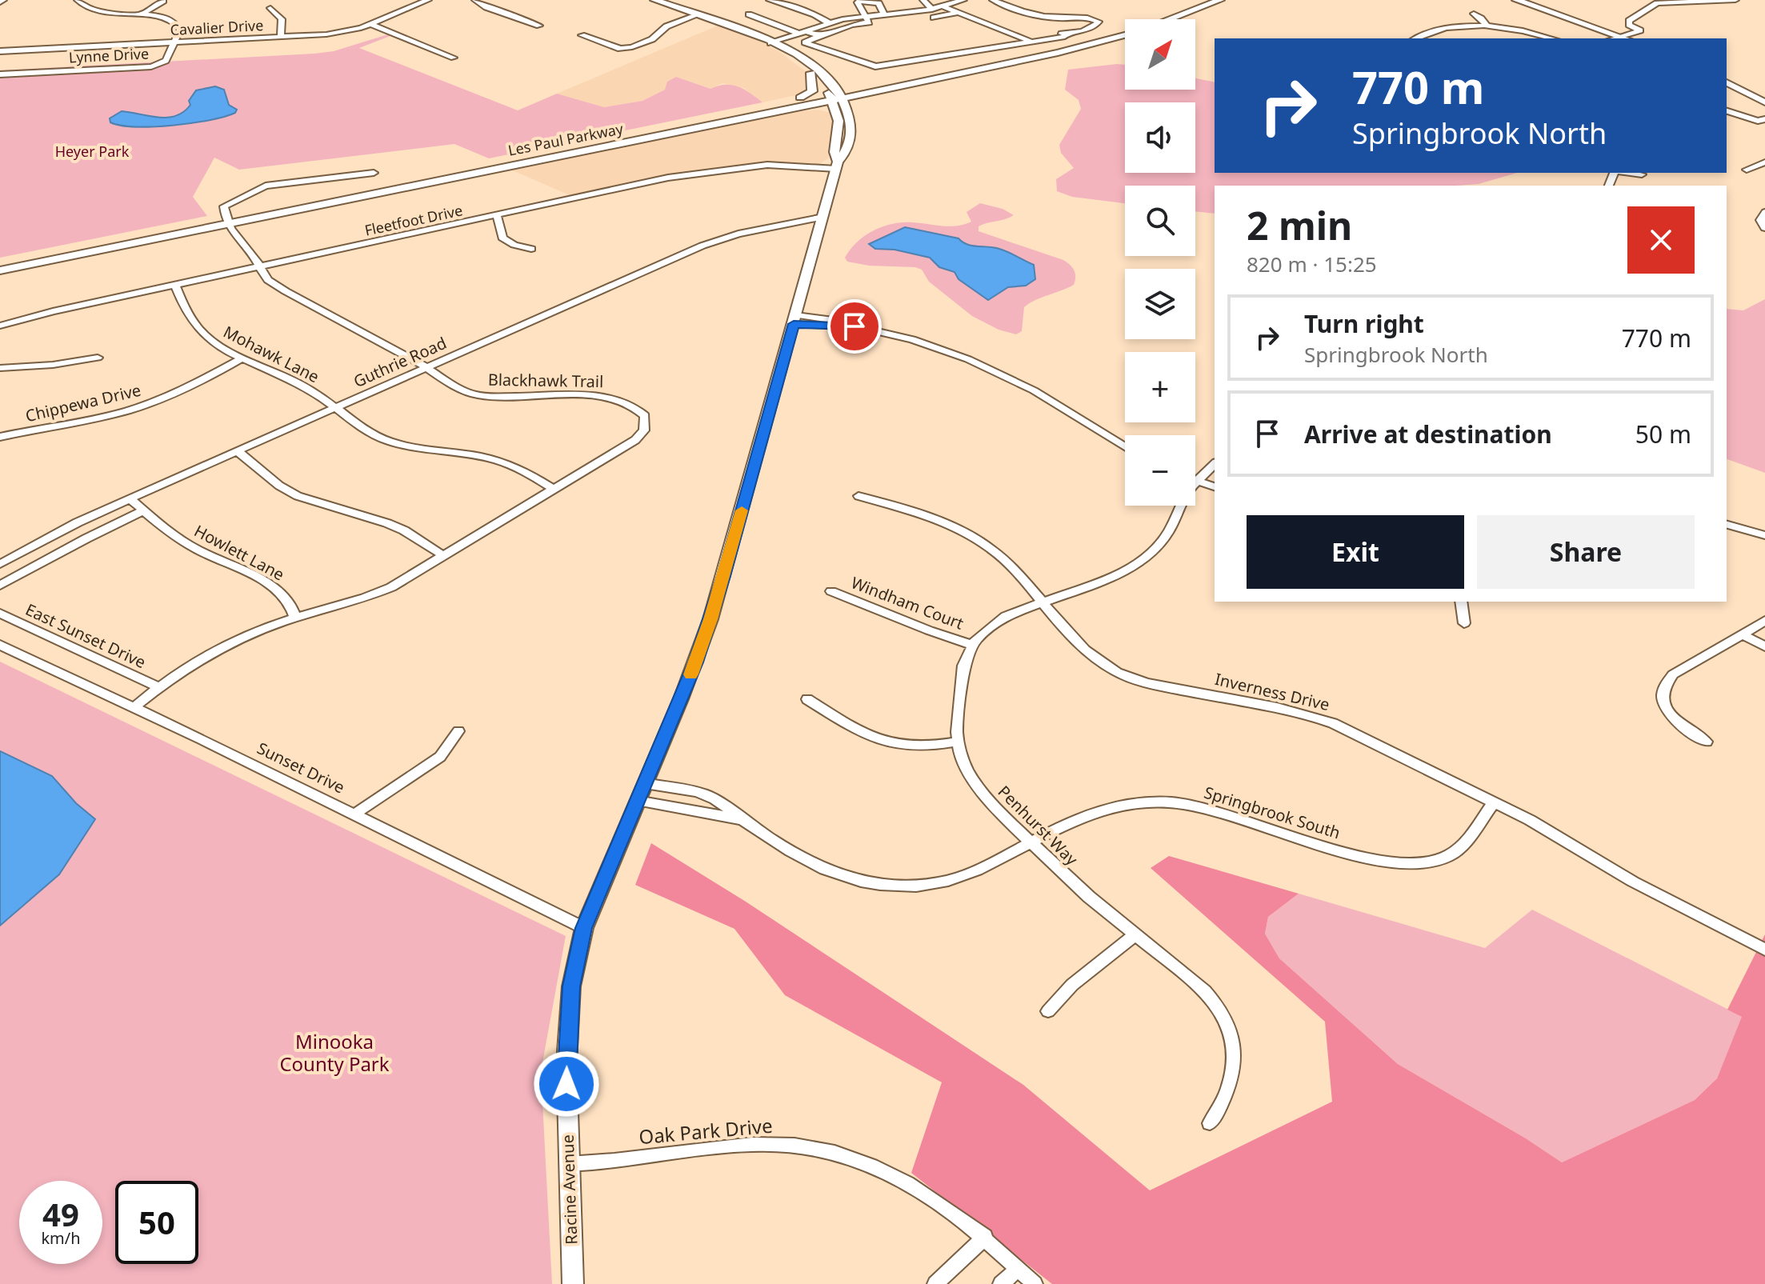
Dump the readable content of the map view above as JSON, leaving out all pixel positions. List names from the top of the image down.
{
  "streets": {
    "main road": ["Les Paul Parkway", "Racine Avenue"],
    "street": [
      "Cavalier Drive",
      "Lynne Drive",
      "Fleetfoot Drive",
      "Mohawk Lane",
      "Guthrie Road",
      "Blackhawk Trail",
      "Chippewa Drive",
      "Howlett Lane",
      "Windham Court",
      "East Sunset Drive",
      "Inverness Drive",
      "Sunset Drive",
      "Springbrook South",
      "Penhurst Way",
      "Oak Park Drive"
    ]
  },
  "crossings": [
    ["Cavalier Drive", "Lynne Drive"],
    ["Les Paul Parkway", "Blackhawk Trail"],
    ["Fleetfoot Drive", "Mohawk Lane"],
    ["Fleetfoot Drive", "Blackhawk Trail"],
    ["Fleetfoot Drive", "Racine Avenue"],
    ["Mohawk Lane", "Guthrie Road"],
    ["Mohawk Lane", "Blackhawk Trail"],
    ["Mohawk Lane", "Chippewa Drive"],
    ["Guthrie Road", "Blackhawk Trail"],
    ["Guthrie Road", "Howlett Lane"],
    ["Guthrie Road", "Racine Avenue"],
    ["Blackhawk Trail", "Howlett Lane"],
    ["Blackhawk Trail", "East Sunset Drive"],
    ["Blackhawk Trail", "Sunset Drive"],
    ["Windham Court", "Penhurst Way"],
    ["Inverness Drive", "Springbrook South"],
    ["Inverness Drive", "Penhurst Way"],
    ["Sunset Drive", "Racine Avenue"],
    ["Springbrook South", "Penhurst Way"],
    ["Springbrook South", "Racine Avenue"],
    ["Oak Park Drive", "Racine Avenue"]
  ],
  "parks": ["Heyer Park", "Minooka County Park"],
  "north": "top right",
  "page": {
    "map_buttons": ["+", "−"],
    "turn": ["770 m", "Springbrook North"],
    "heading": ["2 min", "820 m · 15:25"],
    "list": [
      {
        "name": "Turn right",
        "note": "Springbrook North",
        "value": "770 m"
      },
      {
        "name": "Arrive at destination",
        "value": "50 m"
      }
    ],
    "buttons": ["Exit", "Share"],
    "speed": "49 km/h",
    "limit": "50"
  }
}
